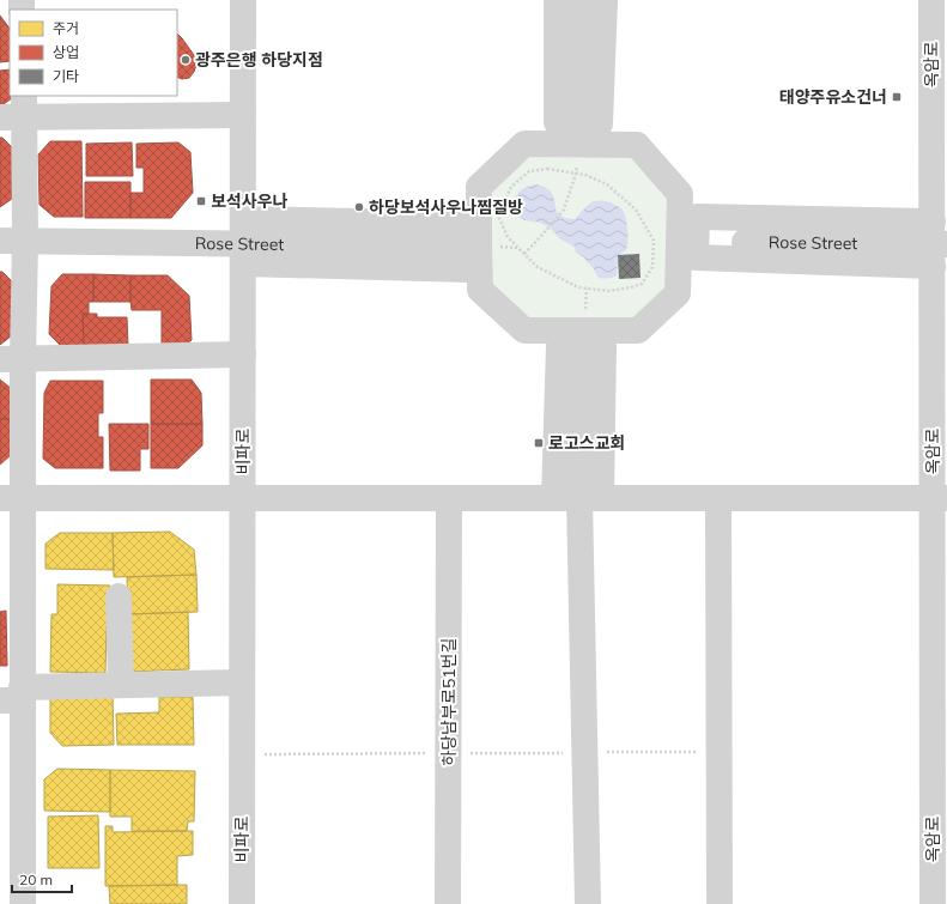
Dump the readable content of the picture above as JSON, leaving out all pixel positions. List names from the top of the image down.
{
  "streets": {
    "street": [
      "옥암로",
      "Rose Street",
      "비파로",
      "하당남부로51번길"
    ]
  },
  "crossings": [
    ["Rose Street", "비파로"]
  ],
  "places": {
    "other": ["광주은행 하당지점", "하당보석사우나찜질방"],
    "transit": ["태양주유소건너", "보석사우나", "로고스교회"]
  },
  "legend": ["주거", "상업", "기타"],
  "scale_bar": "20 m"
}
